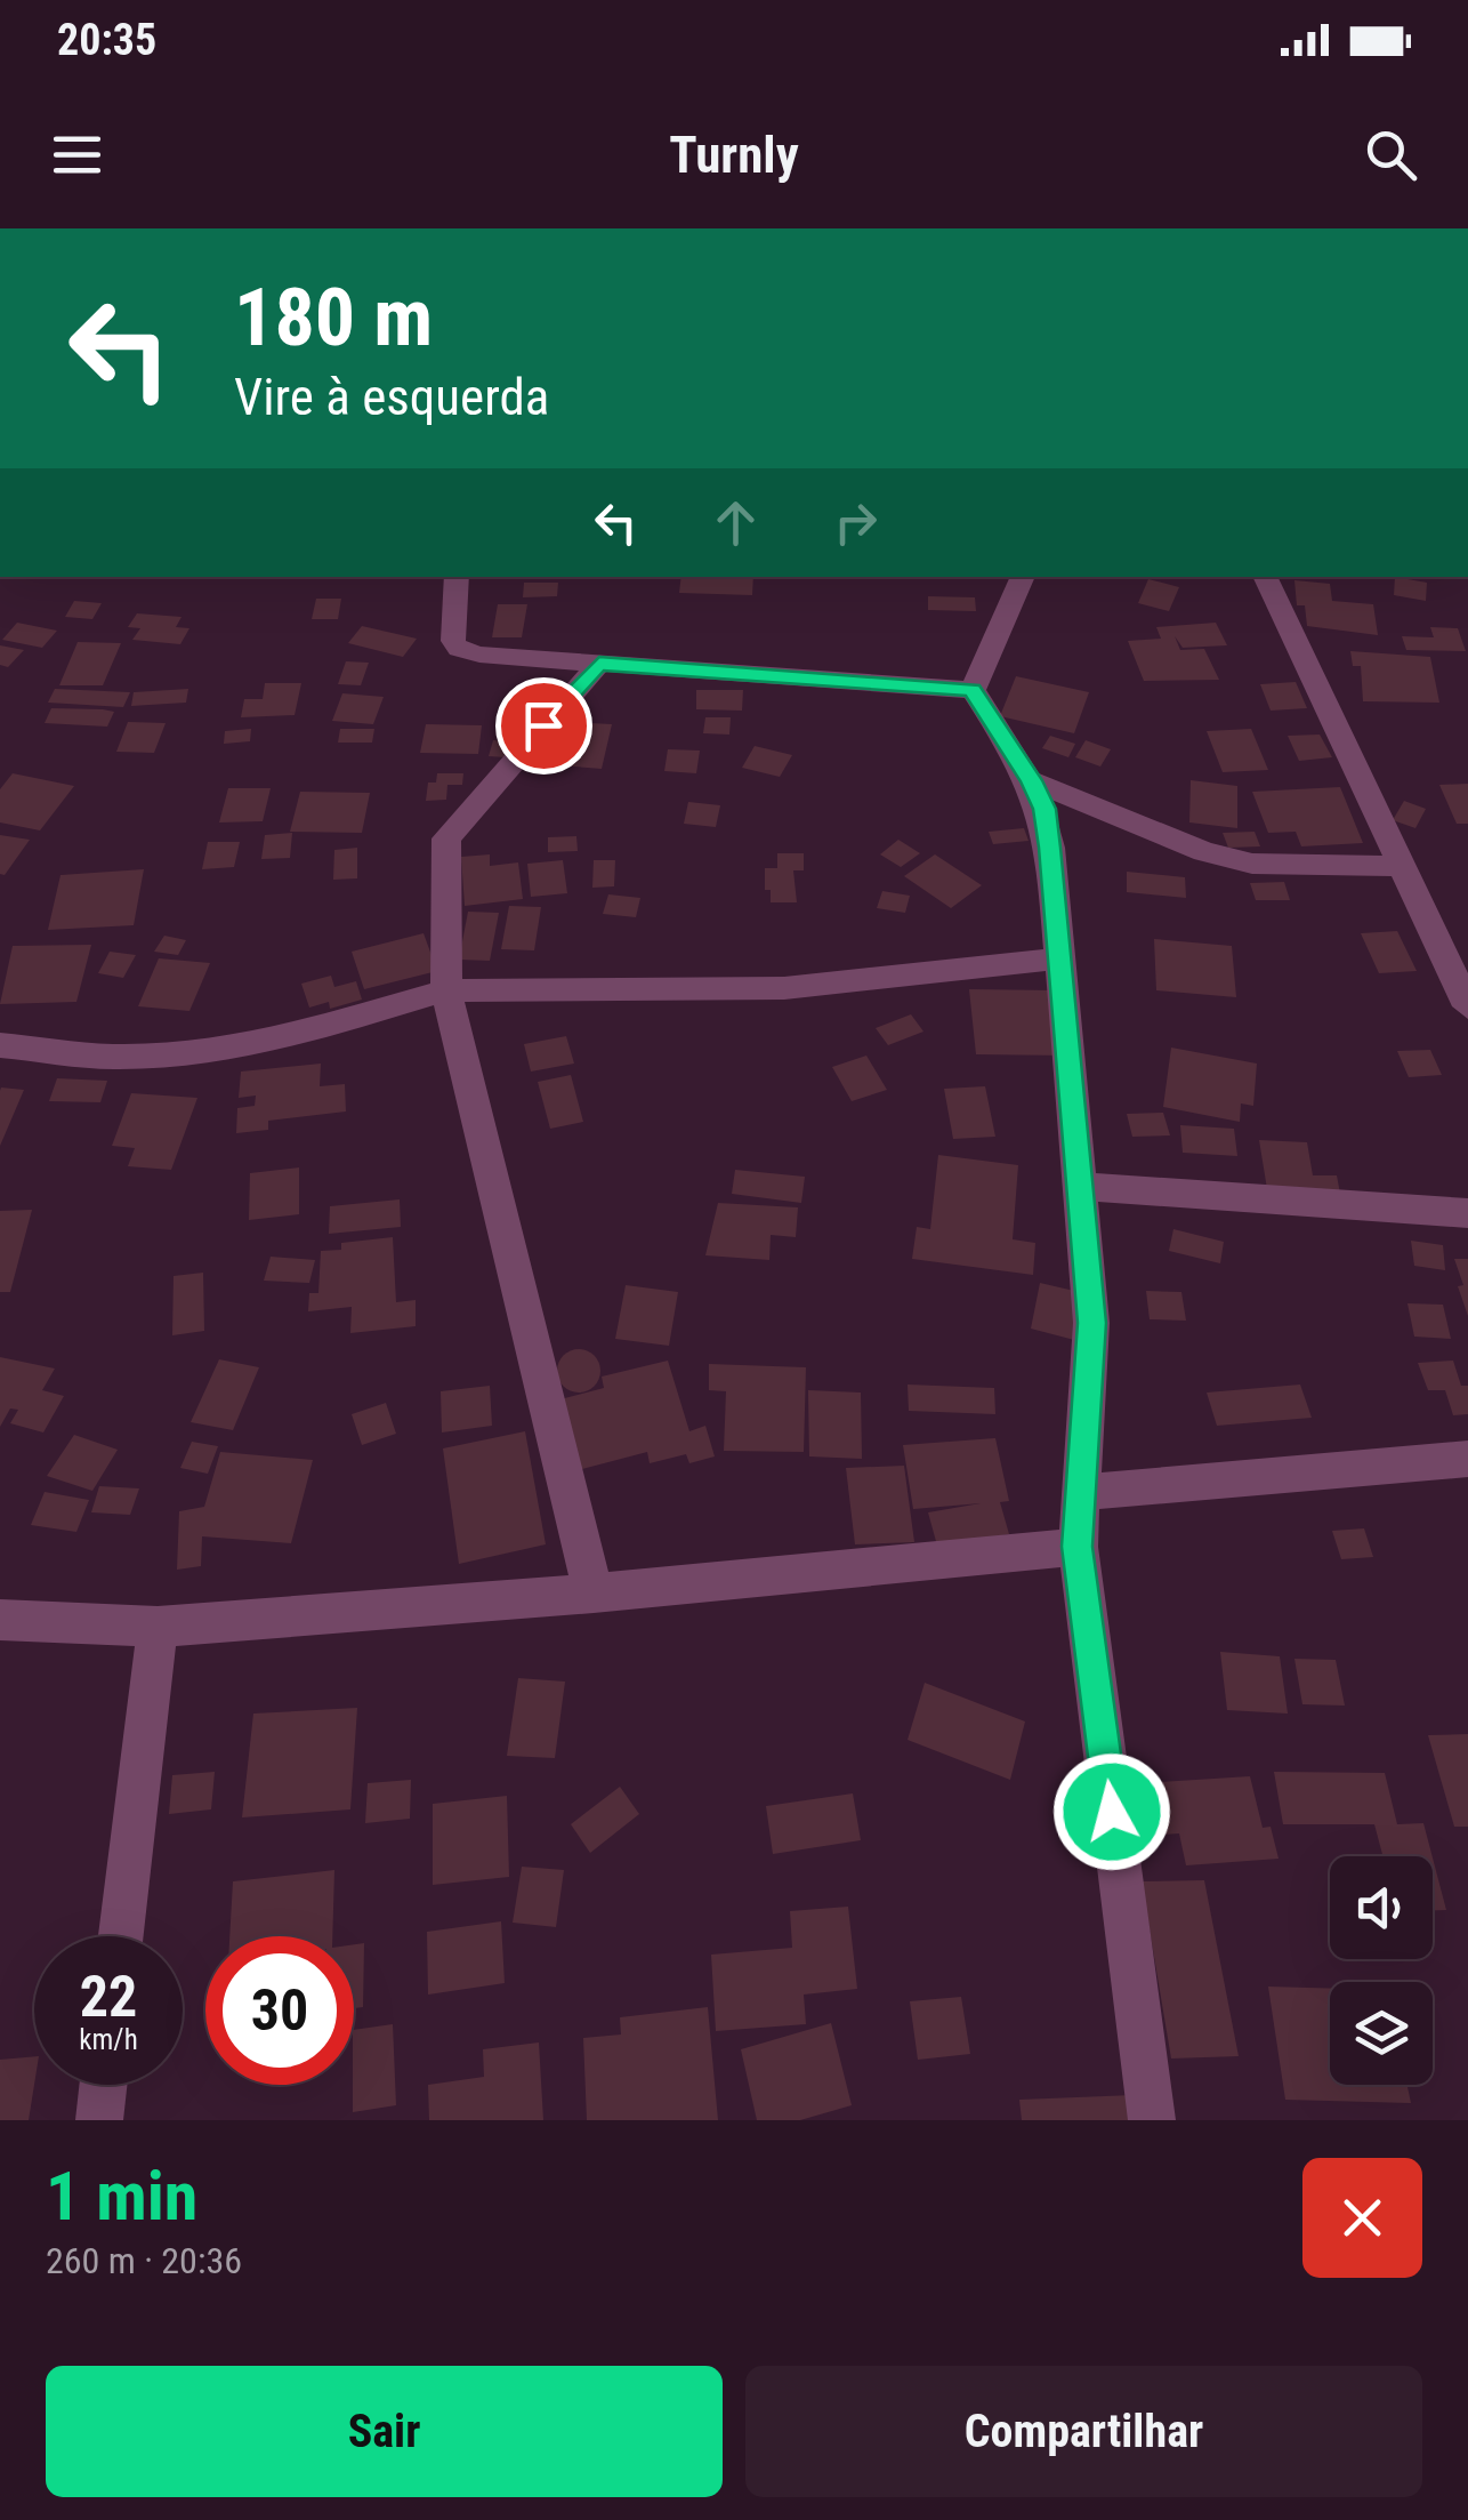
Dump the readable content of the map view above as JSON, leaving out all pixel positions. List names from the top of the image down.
{
  "page": {
    "status": "20:35",
    "header": "Turnly",
    "turn": ["180 m", "Vire à esquerda"],
    "speed": "22 km/h",
    "limit": "30",
    "heading": ["1 min", "260 m · 20:36"],
    "buttons": ["Sair", "Compartilhar"]
  }
}
